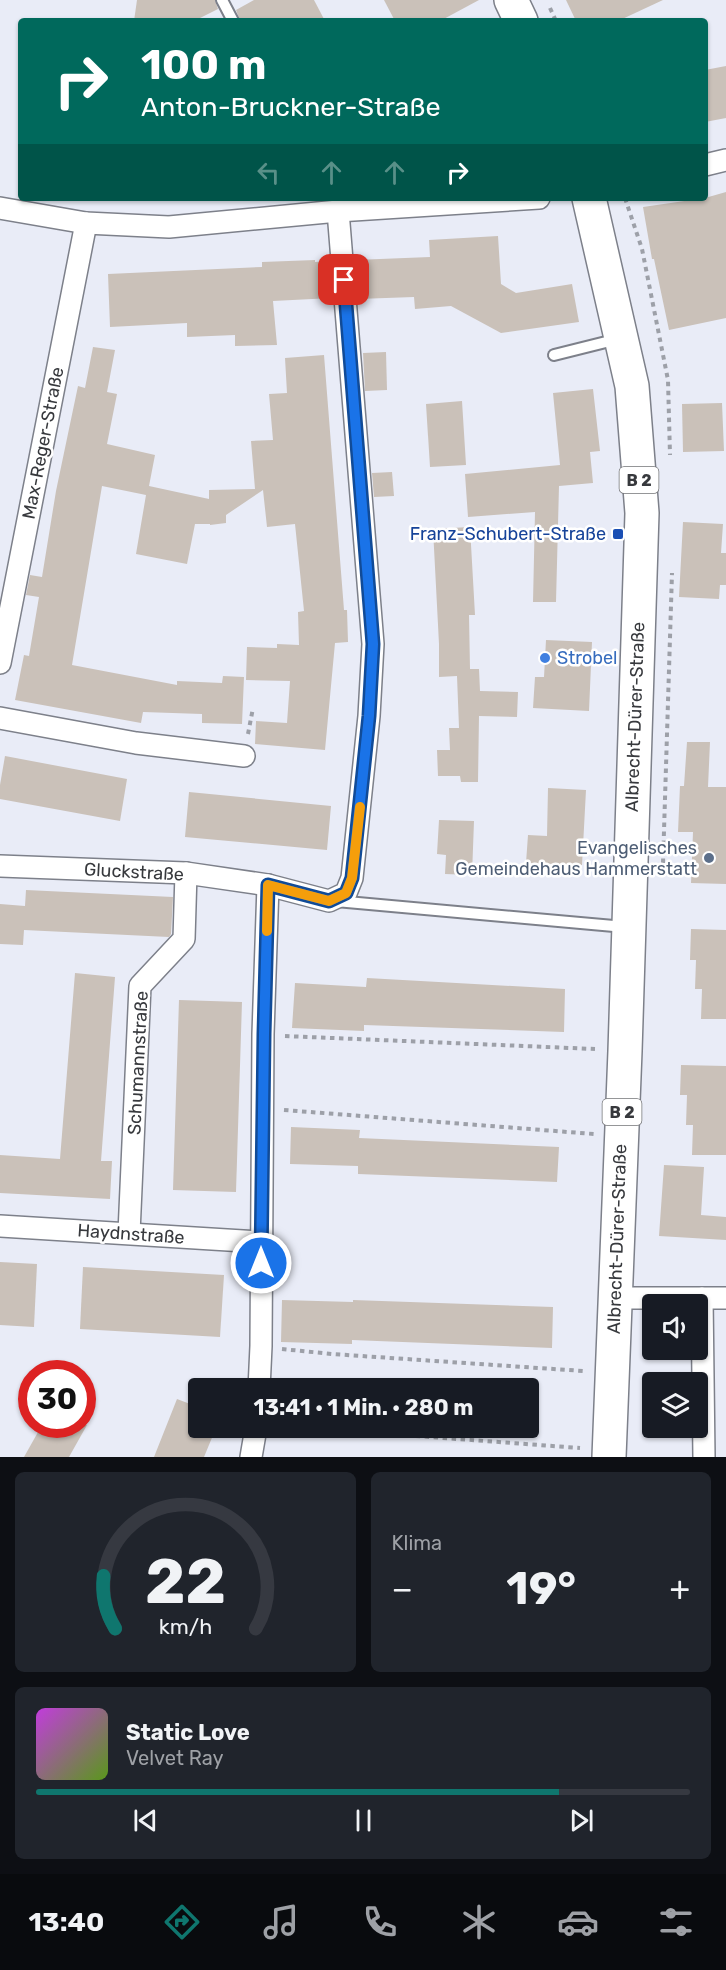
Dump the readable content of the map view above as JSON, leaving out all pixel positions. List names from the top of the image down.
{
  "streets": {
    "main road": ["B 2", "Albrecht-Dürer-Straße"],
    "street": [
      "Max-Reger-Straße",
      "Gluckstraße",
      "Schumannstraße",
      "Haydnstraße"
    ]
  },
  "crossings": [
    ["Gluckstraße", "Schumannstraße"],
    ["Schumannstraße", "Haydnstraße"]
  ],
  "places": {
    "transit": ["Franz-Schubert-Straße"],
    "other": ["Strobel", "Evangelisches Gemeindehaus Hammerstatt"]
  },
  "page": {
    "turn": ["100 m", "Anton-Bruckner-Straße"],
    "limit": "30",
    "trip": "13:41 · 1 Min. · 280 m",
    "tile": "Klima",
    "heat": ["−", "19°", "+"],
    "song": ["Static Love", "Velvet Ray"],
    "tabs": "13:40",
    "gauge": ["22", "km/h"]
  }
}
